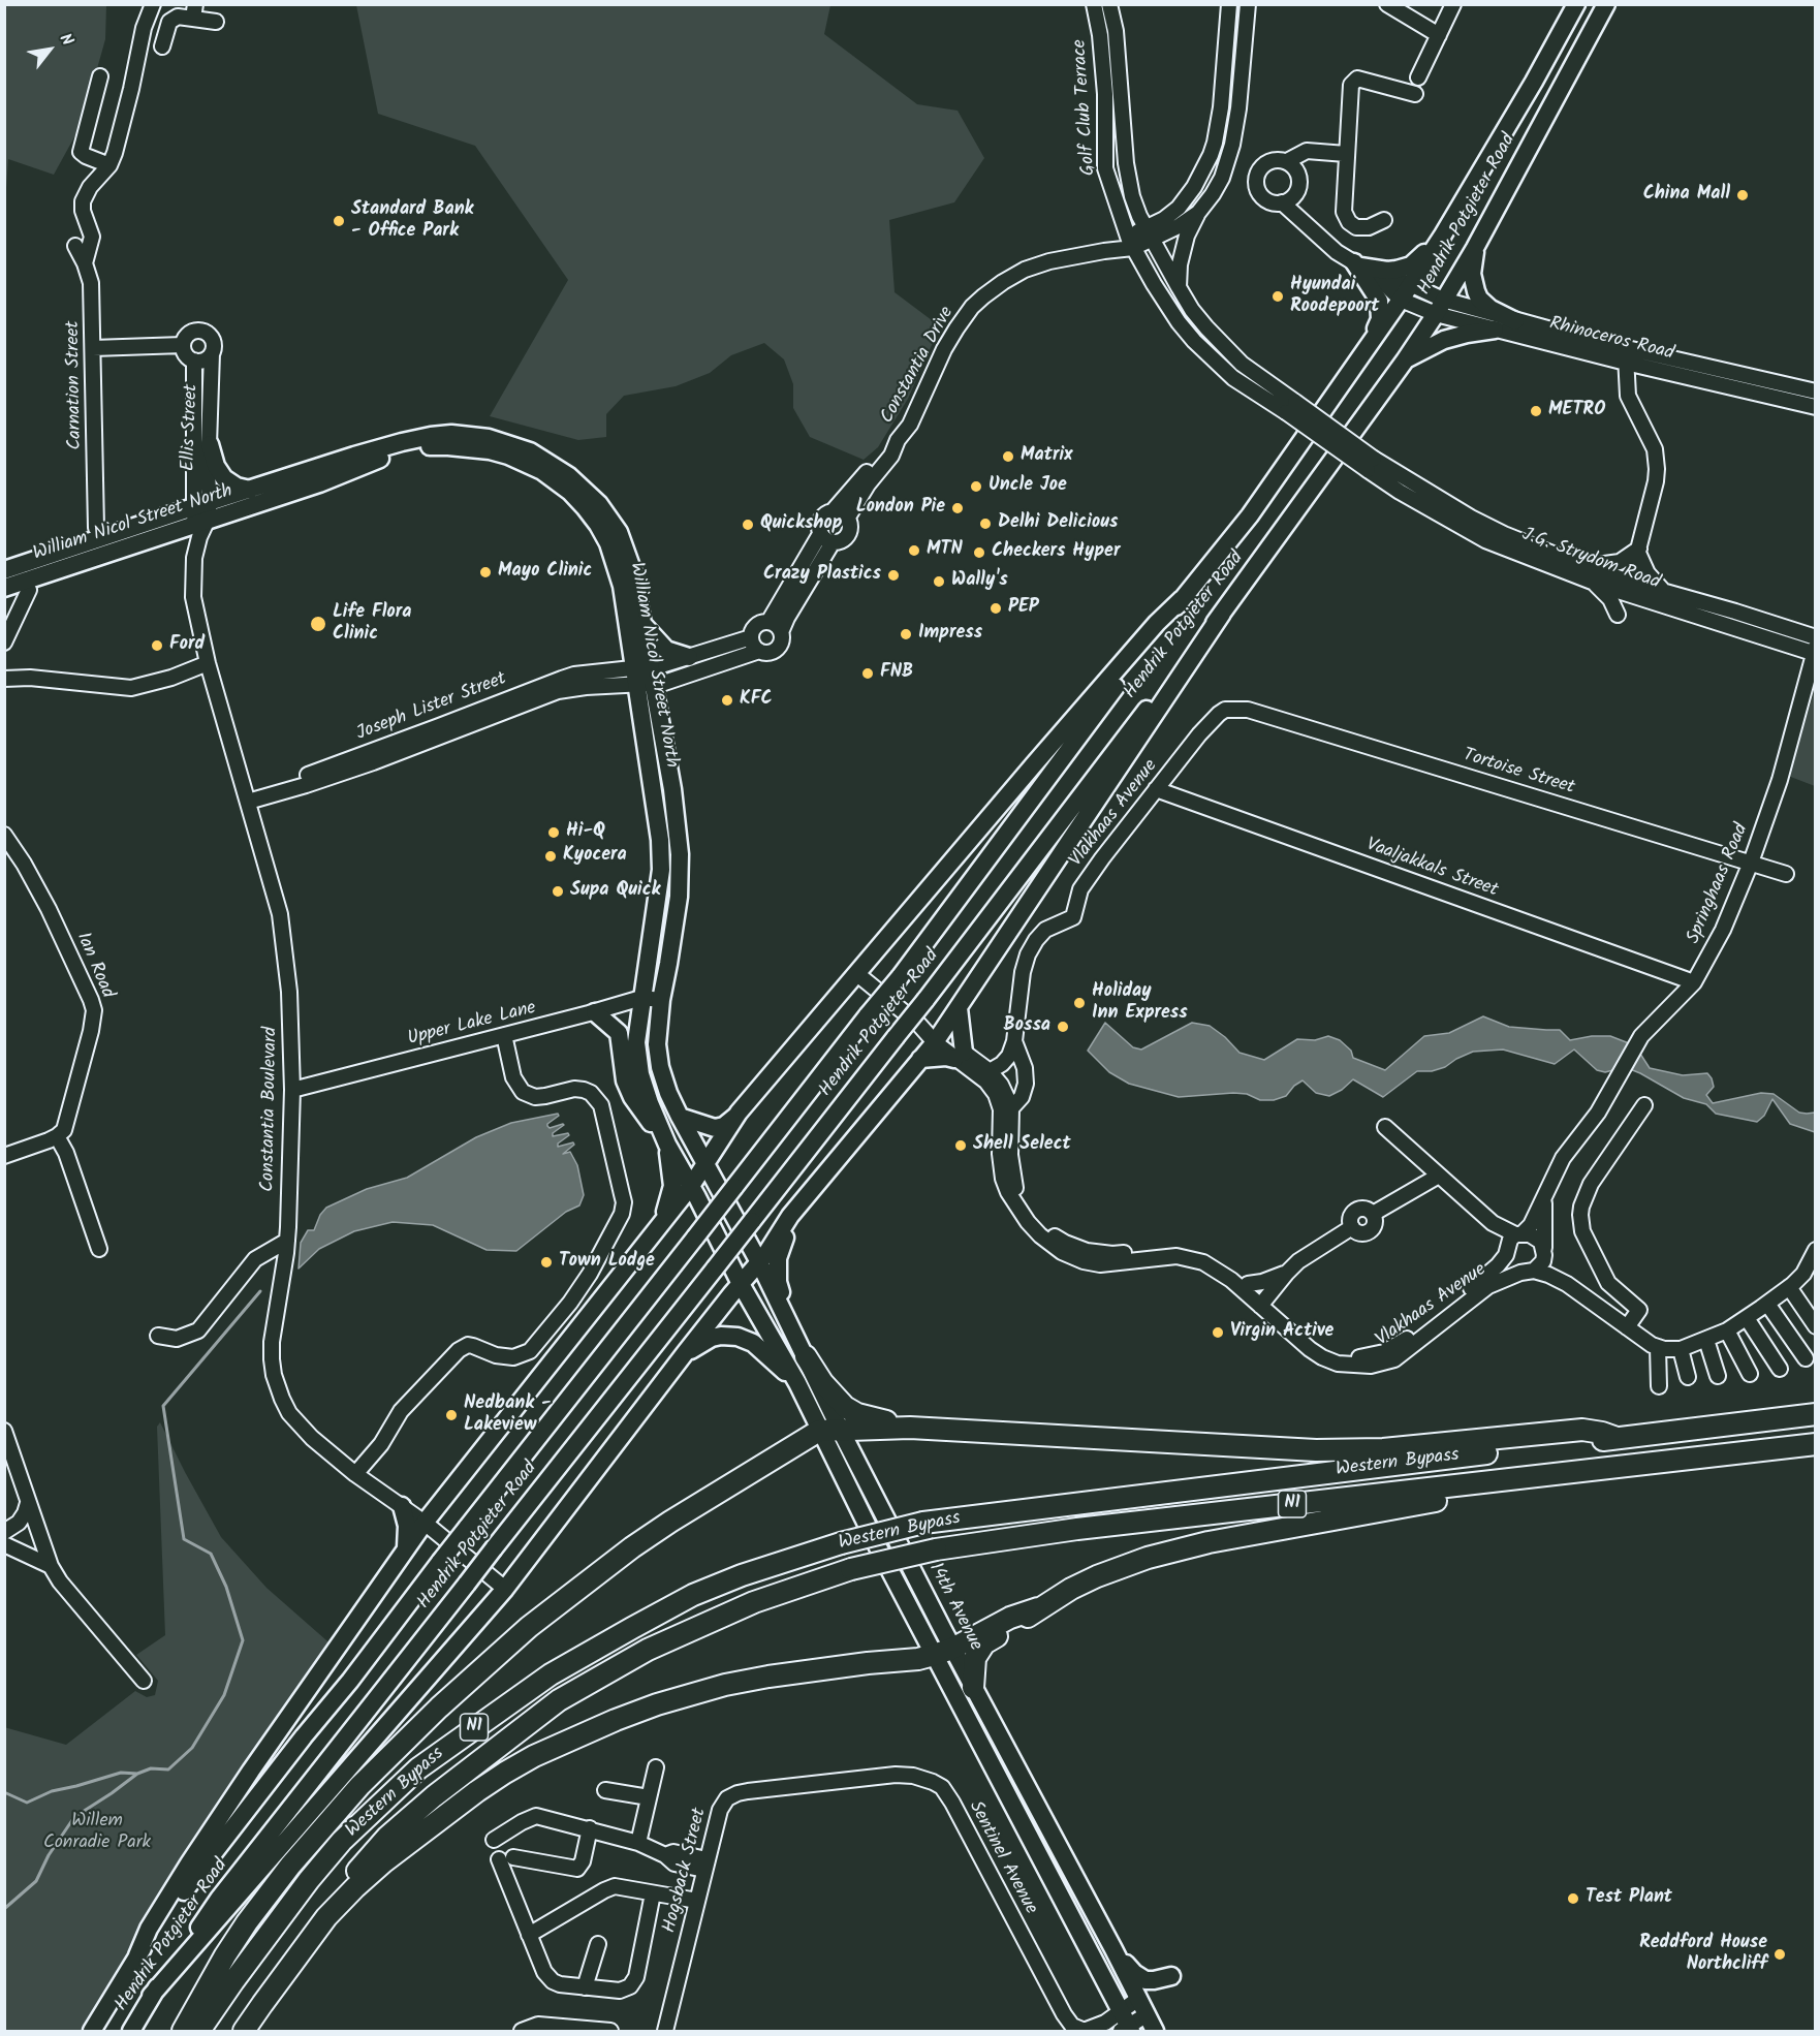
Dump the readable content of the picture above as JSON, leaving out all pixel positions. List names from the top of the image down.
{
  "streets": {
    "highway": ["Western Bypass", "N1"],
    "main road": ["Hendrik Potgieter Road", "William Nicol Street North", "14th Avenue"],
    "street": [
      "Golf Club Terrace",
      "Rhinoceros Road",
      "Constantia Drive",
      "Carnation Street",
      "Ellis Street",
      "J.G. Strydom Road",
      "Joseph Lister Street",
      "Tortoise Street",
      "Vlakhaas Avenue",
      "Vaaljakkals Street",
      "Springhaas Road",
      "Ian Road",
      "Upper Lake Lane",
      "Constantia Boulevard",
      "Sentinel Avenue",
      "Hogsback Street"
    ]
  },
  "crossings": [
    ["Golf Club Terrace", "Constantia Drive"],
    ["Golf Club Terrace", "J.G. Strydom Road"],
    ["Hendrik Potgieter Road", "Rhinoceros Road"],
    ["Ellis Street", "William Nicol Street North"],
    ["Ellis Street", "Constantia Boulevard"],
    ["William Nicol Street North", "Joseph Lister Street"],
    ["William Nicol Street North", "Upper Lake Lane"],
    ["William Nicol Street North", "Constantia Boulevard"],
    ["William Nicol Street North", "14th Avenue"],
    ["J.G. Strydom Road", "Springhaas Road"],
    ["Joseph Lister Street", "Constantia Boulevard"],
    ["Tortoise Street", "Vlakhaas Avenue"],
    ["Tortoise Street", "Springhaas Road"],
    ["Vlakhaas Avenue", "Vaaljakkals Street"],
    ["Vlakhaas Avenue", "Springhaas Road"],
    ["Vaaljakkals Street", "Springhaas Road"],
    ["Upper Lake Lane", "Constantia Boulevard"],
    ["14th Avenue", "Sentinel Avenue"],
    ["Sentinel Avenue", "Hogsback Street"]
  ],
  "parks": ["Willem Conradie Park"],
  "places": [
    "China Mall",
    "Standard Bank - Office Park",
    "Hyundai Roodepoort",
    "METRO",
    "Matrix",
    "Uncle Joe",
    "London Pie",
    "Delhi Delicious",
    "Quickshop",
    "MTN",
    "Checkers Hyper",
    "Mayo Clinic",
    "Crazy Plastics",
    "Wally's",
    "PEP",
    "Life Flora Clinic",
    "Impress",
    "Ford",
    "FNB",
    "KFC",
    "Hi-Q",
    "Kyocera",
    "Supa Quick",
    "Holiday Inn Express",
    "Bossa",
    "Shell Select",
    "Town Lodge",
    "Virgin Active",
    "Nedbank - Lakeview",
    "Test Plant",
    "Reddford House Northcliff"
  ],
  "north": "top right"
}
